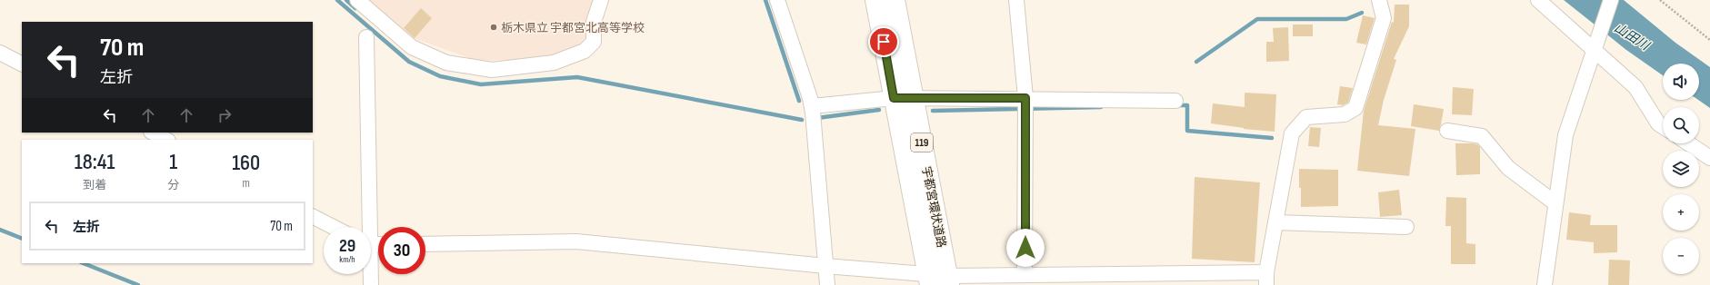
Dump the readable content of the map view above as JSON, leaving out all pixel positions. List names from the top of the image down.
{
  "streets": {
    "highway": ["119", "宇都宮環状道路"]
  },
  "water": ["山田川"],
  "places": ["栃木県立 宇都宮北高等学校"],
  "page": {
    "turn": ["70 m", "左折"],
    "map_buttons": ["+", "−"],
    "eta": [
      "18:41",
      "到着",
      "1",
      "分",
      "160",
      "m"
    ],
    "list": [
      {
        "name": "左折",
        "value": "70 m"
      }
    ],
    "speed": "29 km/h",
    "limit": "30"
  }
}
